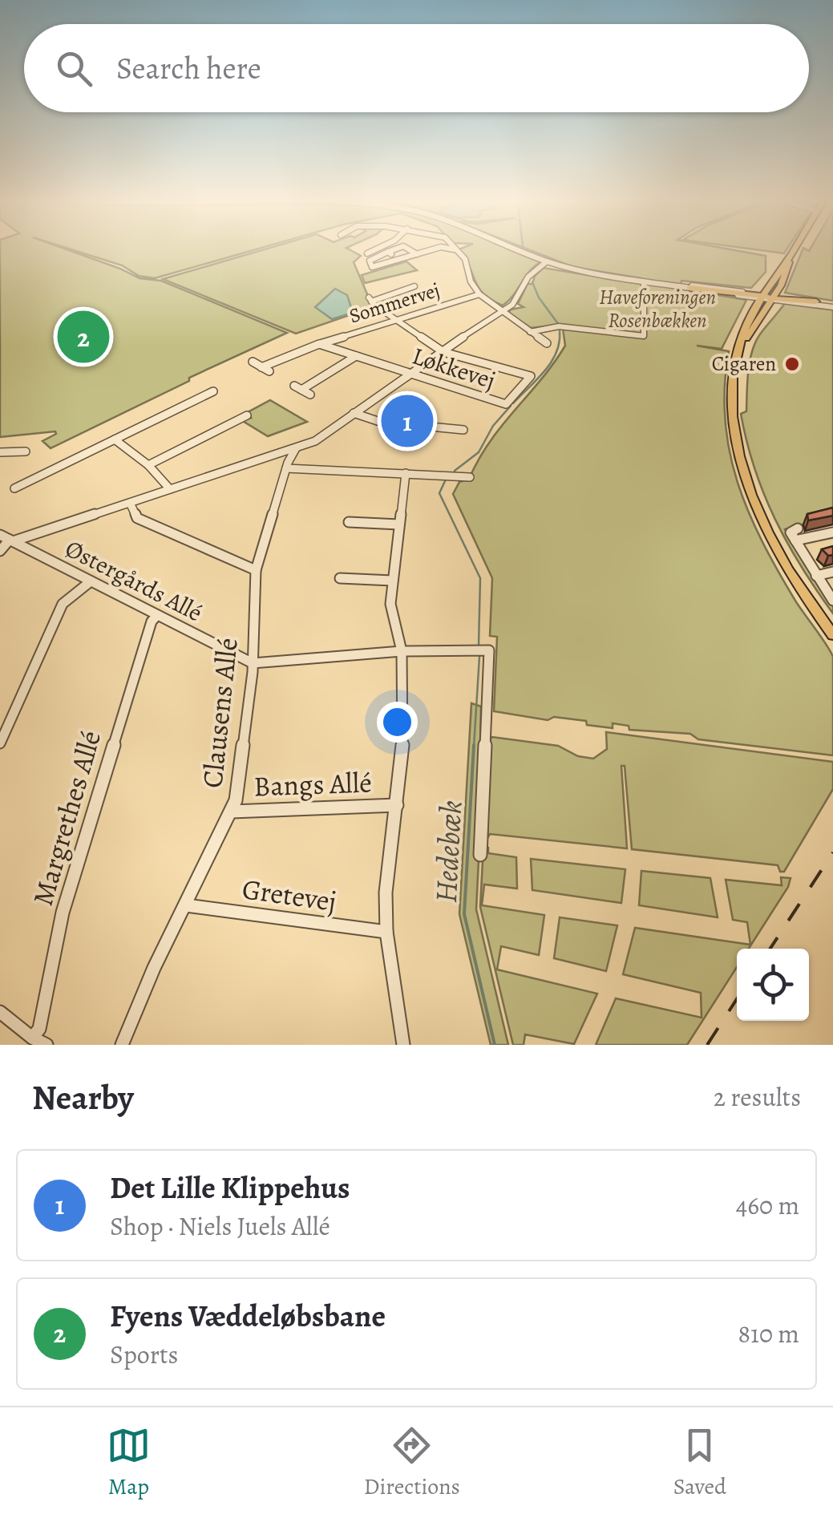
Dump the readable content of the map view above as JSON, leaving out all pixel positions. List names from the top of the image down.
{
  "streets": {
    "street": [
      "Sommervej",
      "Løkkevej",
      "Østergårds Allé",
      "Clausens Allé",
      "Bangs Allé",
      "Margrethes Allé",
      "Gretevej"
    ]
  },
  "crossings": [
    ["Sommervej", "Løkkevej"],
    ["Østergårds Allé", "Clausens Allé"],
    ["Østergårds Allé", "Margrethes Allé"],
    ["Clausens Allé", "Bangs Allé"],
    ["Clausens Allé", "Gretevej"]
  ],
  "water": ["Hedebæk"],
  "parks": ["Haveforeningen Rosenbækken"],
  "places": ["Cigaren"],
  "page": {
    "search": "Search here",
    "pins": ["2", "1"],
    "heading": ["Nearby", "2 results"],
    "list": [
      {
        "mark": "1",
        "name": "Det Lille Klippehus",
        "note": "Shop · Niels Juels Allé",
        "value": "460 m"
      },
      {
        "mark": "2",
        "name": "Fyens Væddeløbsbane",
        "note": "Sports",
        "value": "810 m"
      }
    ],
    "nav": ["Map", "Directions", "Saved"]
  }
}
